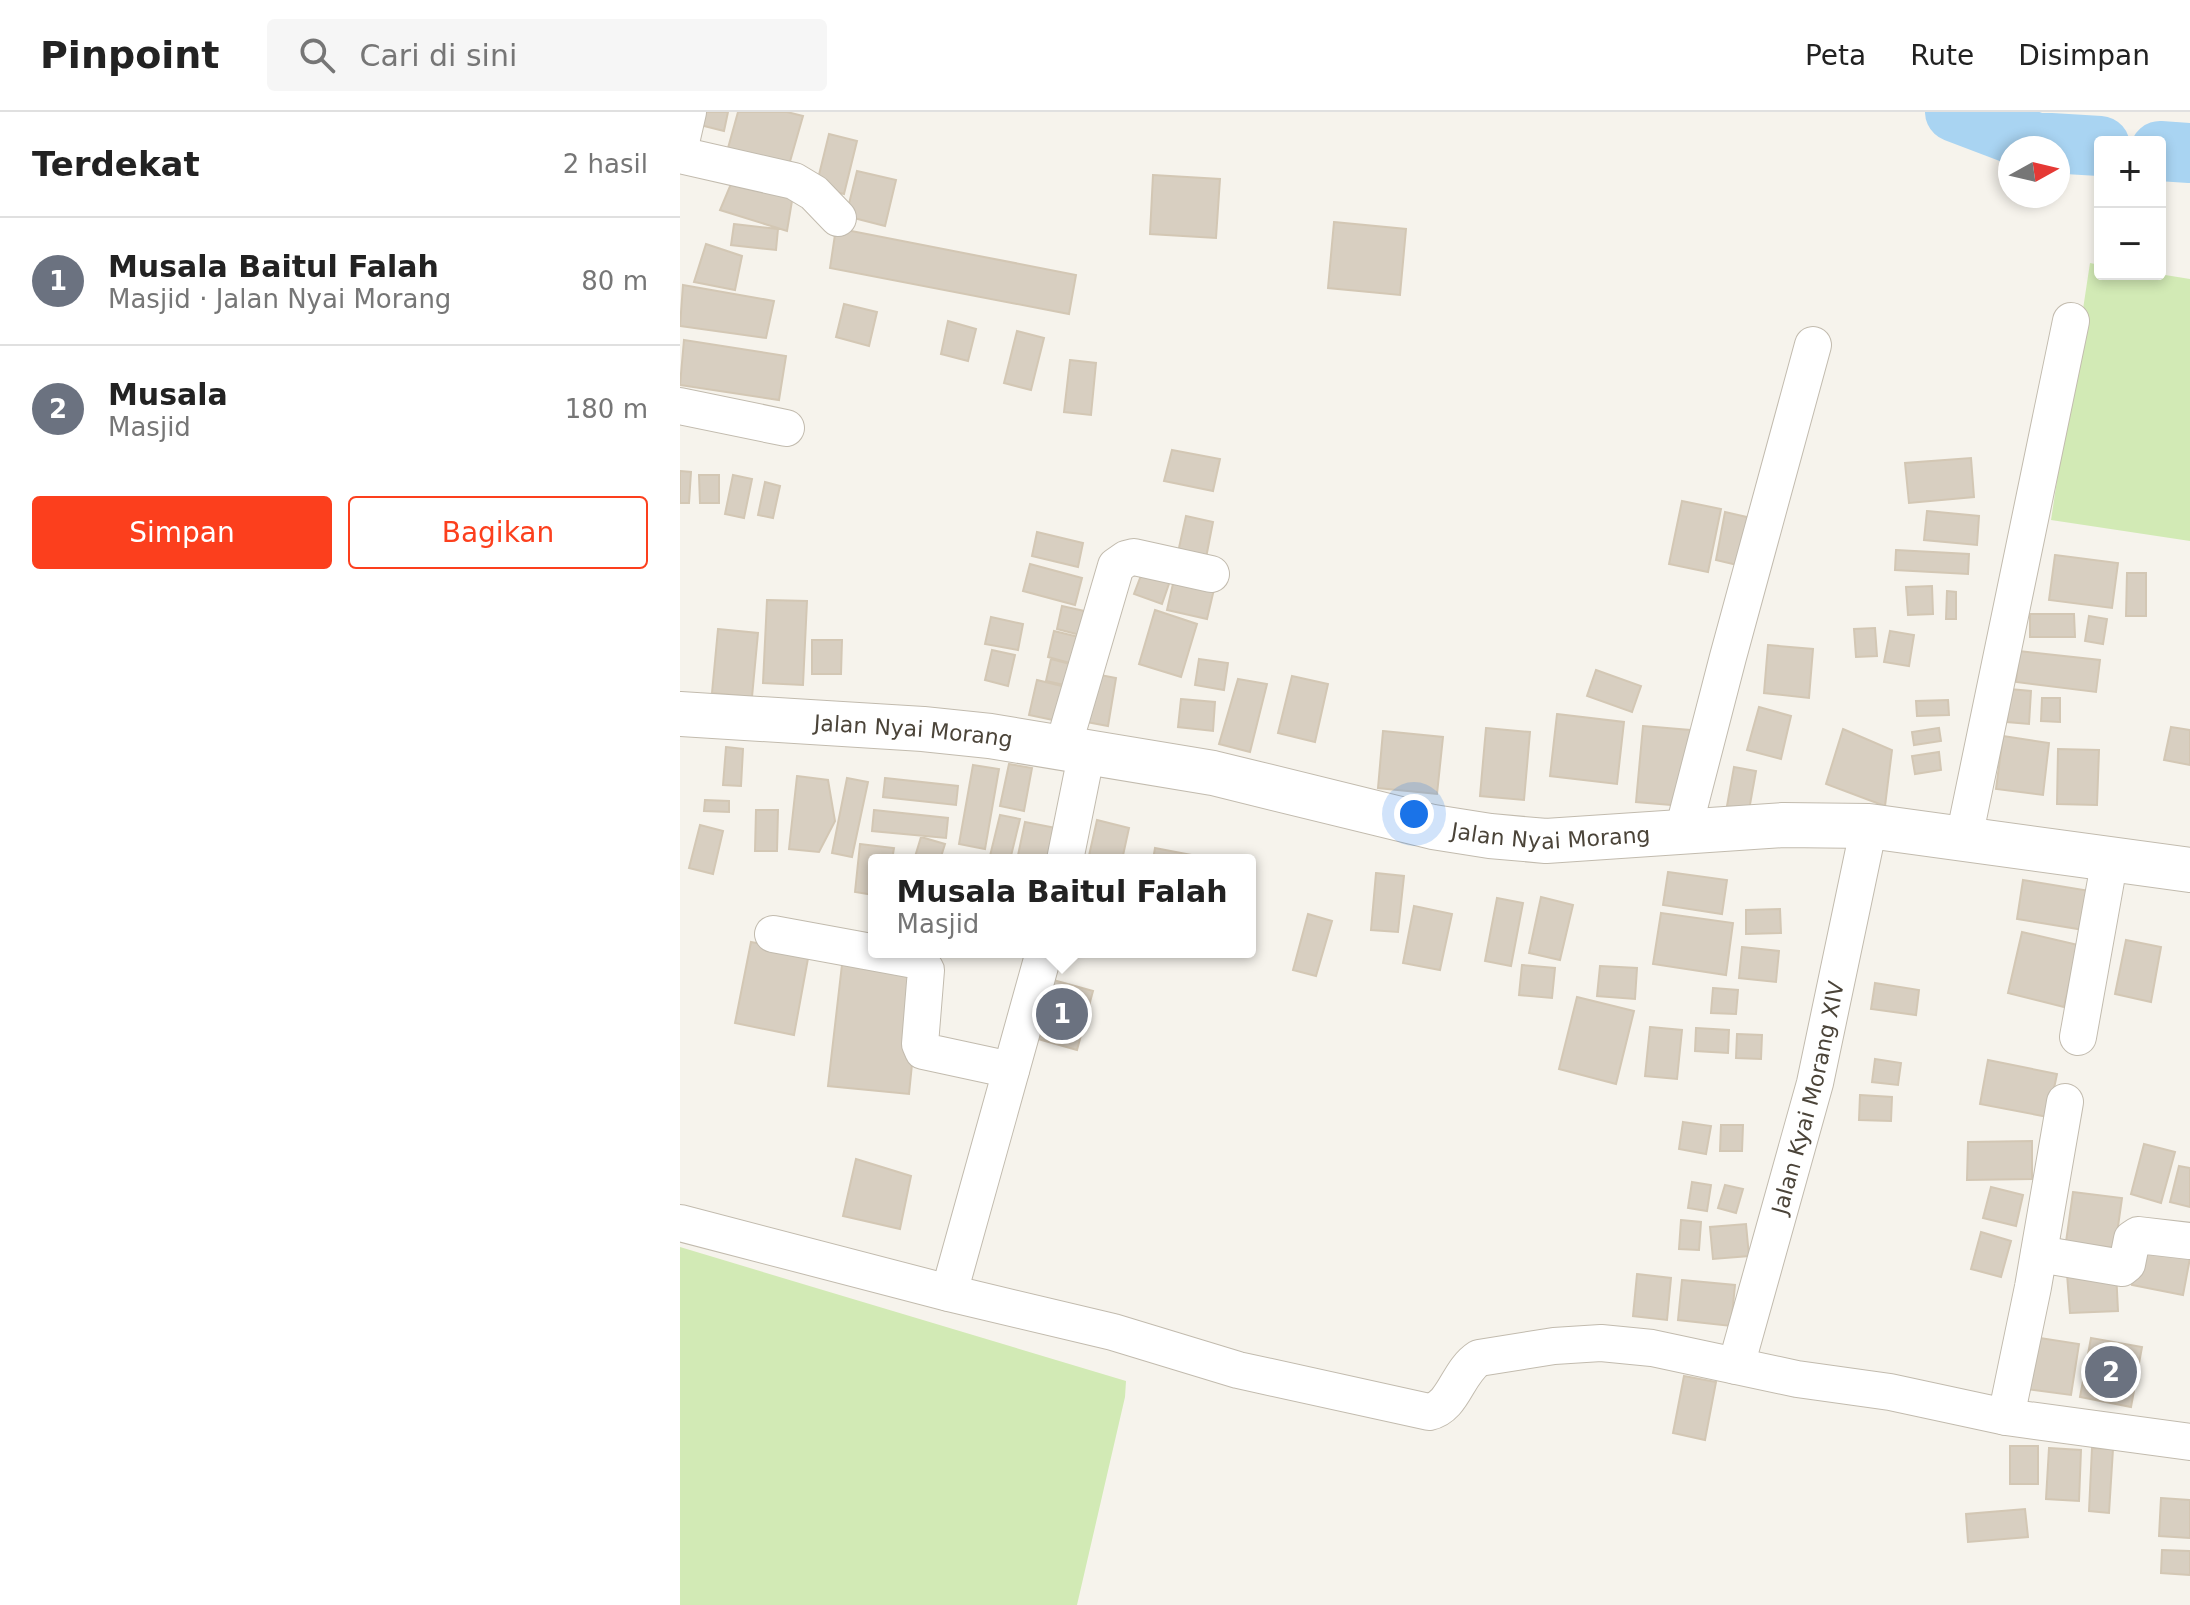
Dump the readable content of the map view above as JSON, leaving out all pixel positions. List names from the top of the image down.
{
  "streets": {
    "street": ["Jalan Nyai Morang", "Jalan Kyai Morang XIV"]
  },
  "crossings": [
    ["Jalan Nyai Morang", "Jalan Kyai Morang XIV"]
  ],
  "north": "right",
  "page": {
    "header": "Pinpoint",
    "search": "Cari di sini",
    "nav": ["Peta", "Rute", "Disimpan"],
    "heading": ["Terdekat", "2 hasil"],
    "map_buttons": ["+", "−"],
    "list": [
      {
        "mark": "1",
        "name": "Musala Baitul Falah",
        "note": "Masjid · Jalan Nyai Morang",
        "value": "80 m"
      },
      {
        "mark": "2",
        "name": "Musala",
        "note": "Masjid",
        "value": "180 m"
      }
    ],
    "buttons": ["Simpan", "Bagikan"],
    "popup": ["Musala Baitul Falah", "Masjid"],
    "pins": ["1", "2"]
  }
}
